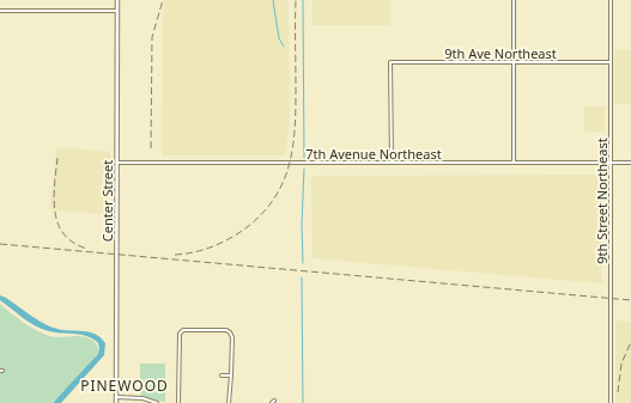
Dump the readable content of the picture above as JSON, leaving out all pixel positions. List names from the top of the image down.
{
  "streets": {
    "main road": ["Center Street"],
    "street": ["9th Ave Northeast", "7th Avenue Northeast", "9th Street Northeast"]
  },
  "crossings": [
    ["9th Ave Northeast", "7th Avenue Northeast"],
    ["9th Ave Northeast", "9th Street Northeast"],
    ["7th Avenue Northeast", "Center Street"],
    ["7th Avenue Northeast", "9th Street Northeast"]
  ],
  "districts": ["PINEWOOD"]
}
